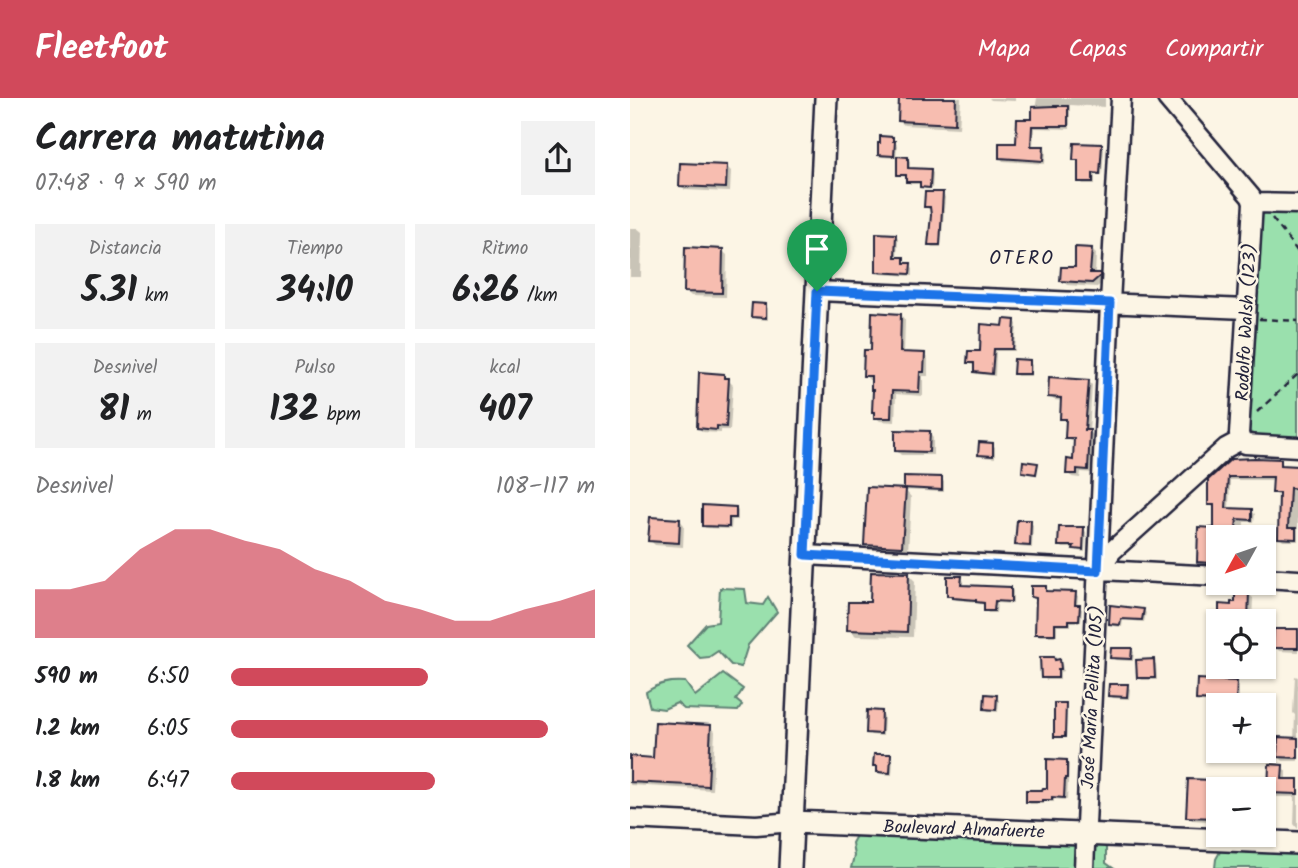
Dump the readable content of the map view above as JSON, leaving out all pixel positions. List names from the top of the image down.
{
  "streets": {
    "main road": ["Boulevard Almafuerte"],
    "street": ["Rodolfo Walsh (123)", "José María Pellita (105)"]
  },
  "crossings": [
    ["José María Pellita (105)", "Boulevard Almafuerte"]
  ],
  "districts": ["OTERO"],
  "north": "bottom left",
  "page": {
    "header": "Fleetfoot",
    "nav": ["Mapa", "Capas", "Compartir"],
    "heading": ["Carrera matutina", "07:48 · 9 × 590 m"],
    "stats": [
      ["Distancia", "5.31 km"],
      ["Tiempo", "34:10"],
      ["Ritmo", "6:26 /km"],
      ["Desnivel", "81 m"],
      ["Pulso", "132 bpm"],
      ["kcal", "407"]
    ],
    "chart": ["Desnivel", "108–117 m"],
    "map_buttons": ["+", "−"],
    "list": [
      {
        "name": "590 m",
        "note": "6:50"
      },
      {
        "name": "1.2 km",
        "note": "6:05"
      },
      {
        "name": "1.8 km",
        "note": "6:47"
      }
    ]
  }
}
